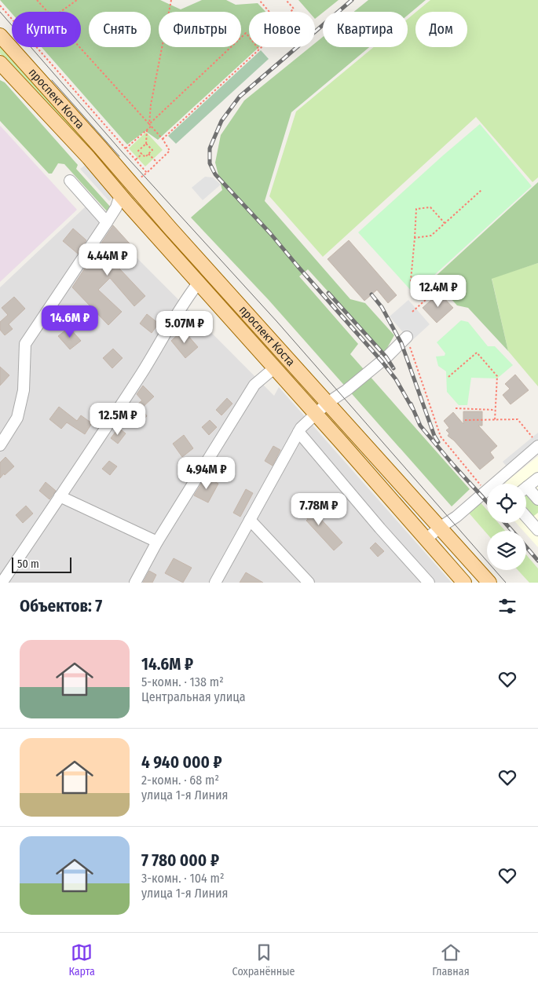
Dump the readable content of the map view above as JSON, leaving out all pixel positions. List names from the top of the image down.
{
  "streets": {
    "main road": ["проспект Коста"]
  },
  "scale_bar": "50 m",
  "page": {
    "chip": [
      "Купить",
      "Снять",
      "Фильтры",
      "Новое",
      "Квартира",
      "Дом"
    ],
    "price": [
      "4.44M ₽",
      "12.4M ₽",
      "14.6M ₽",
      "5.07M ₽",
      "12.5M ₽",
      "4.94M ₽",
      "7.78M ₽"
    ],
    "scale": "50 m",
    "heading": "Объектов: 7",
    "list": [
      {
        "name": "14.6M ₽",
        "note": "5-комн. · 138 m² · Центральная улица"
      },
      {
        "name": "4 940 000 ₽",
        "note": "2-комн. · 68 m² · улица 1-я Линия"
      },
      {
        "name": "7 780 000 ₽",
        "note": "3-комн. · 104 m² · улица 1-я Линия"
      }
    ],
    "tabs": ["Карта", "Сохранённые", "Главная"]
  }
}
